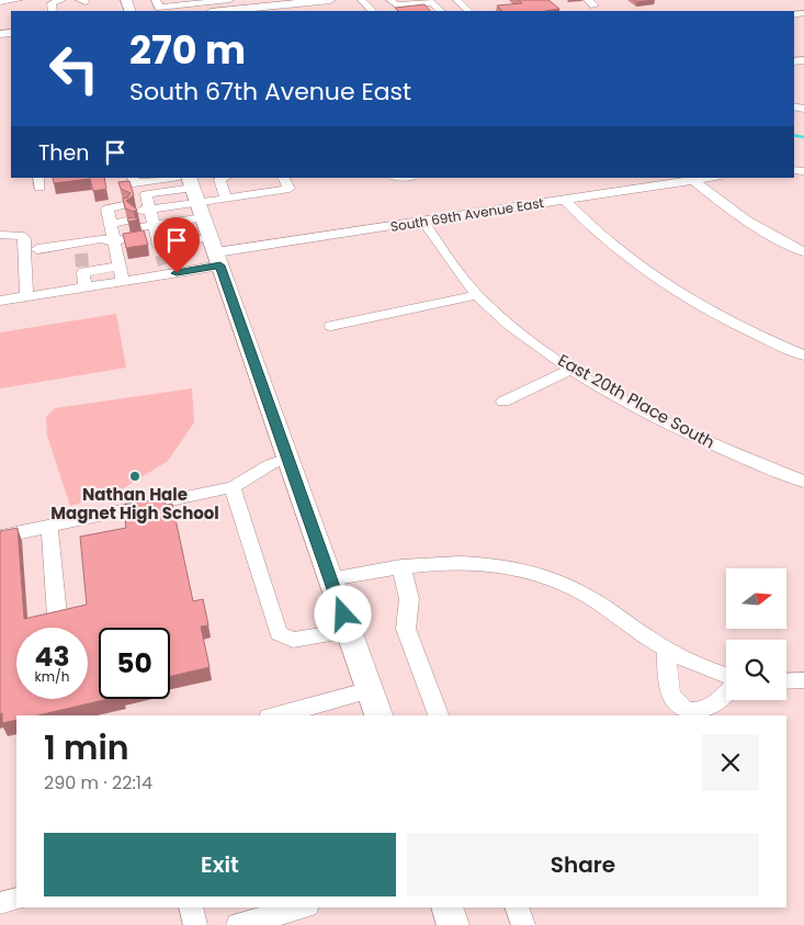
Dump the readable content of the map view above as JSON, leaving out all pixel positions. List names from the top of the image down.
{
  "streets": {
    "street": ["South 69th Avenue East", "East 20th Place South"]
  },
  "crossings": [
    ["South 69th Avenue East", "East 20th Place South"]
  ],
  "places": ["Nathan Hale Magnet High School"],
  "north": "right",
  "page": {
    "turn": ["270 m", "South 67th Avenue East"],
    "then": "Then",
    "speed": "43 km/h",
    "limit": "50",
    "heading": ["1 min", "290 m · 22:14"],
    "buttons": ["Exit", "Share"]
  }
}
